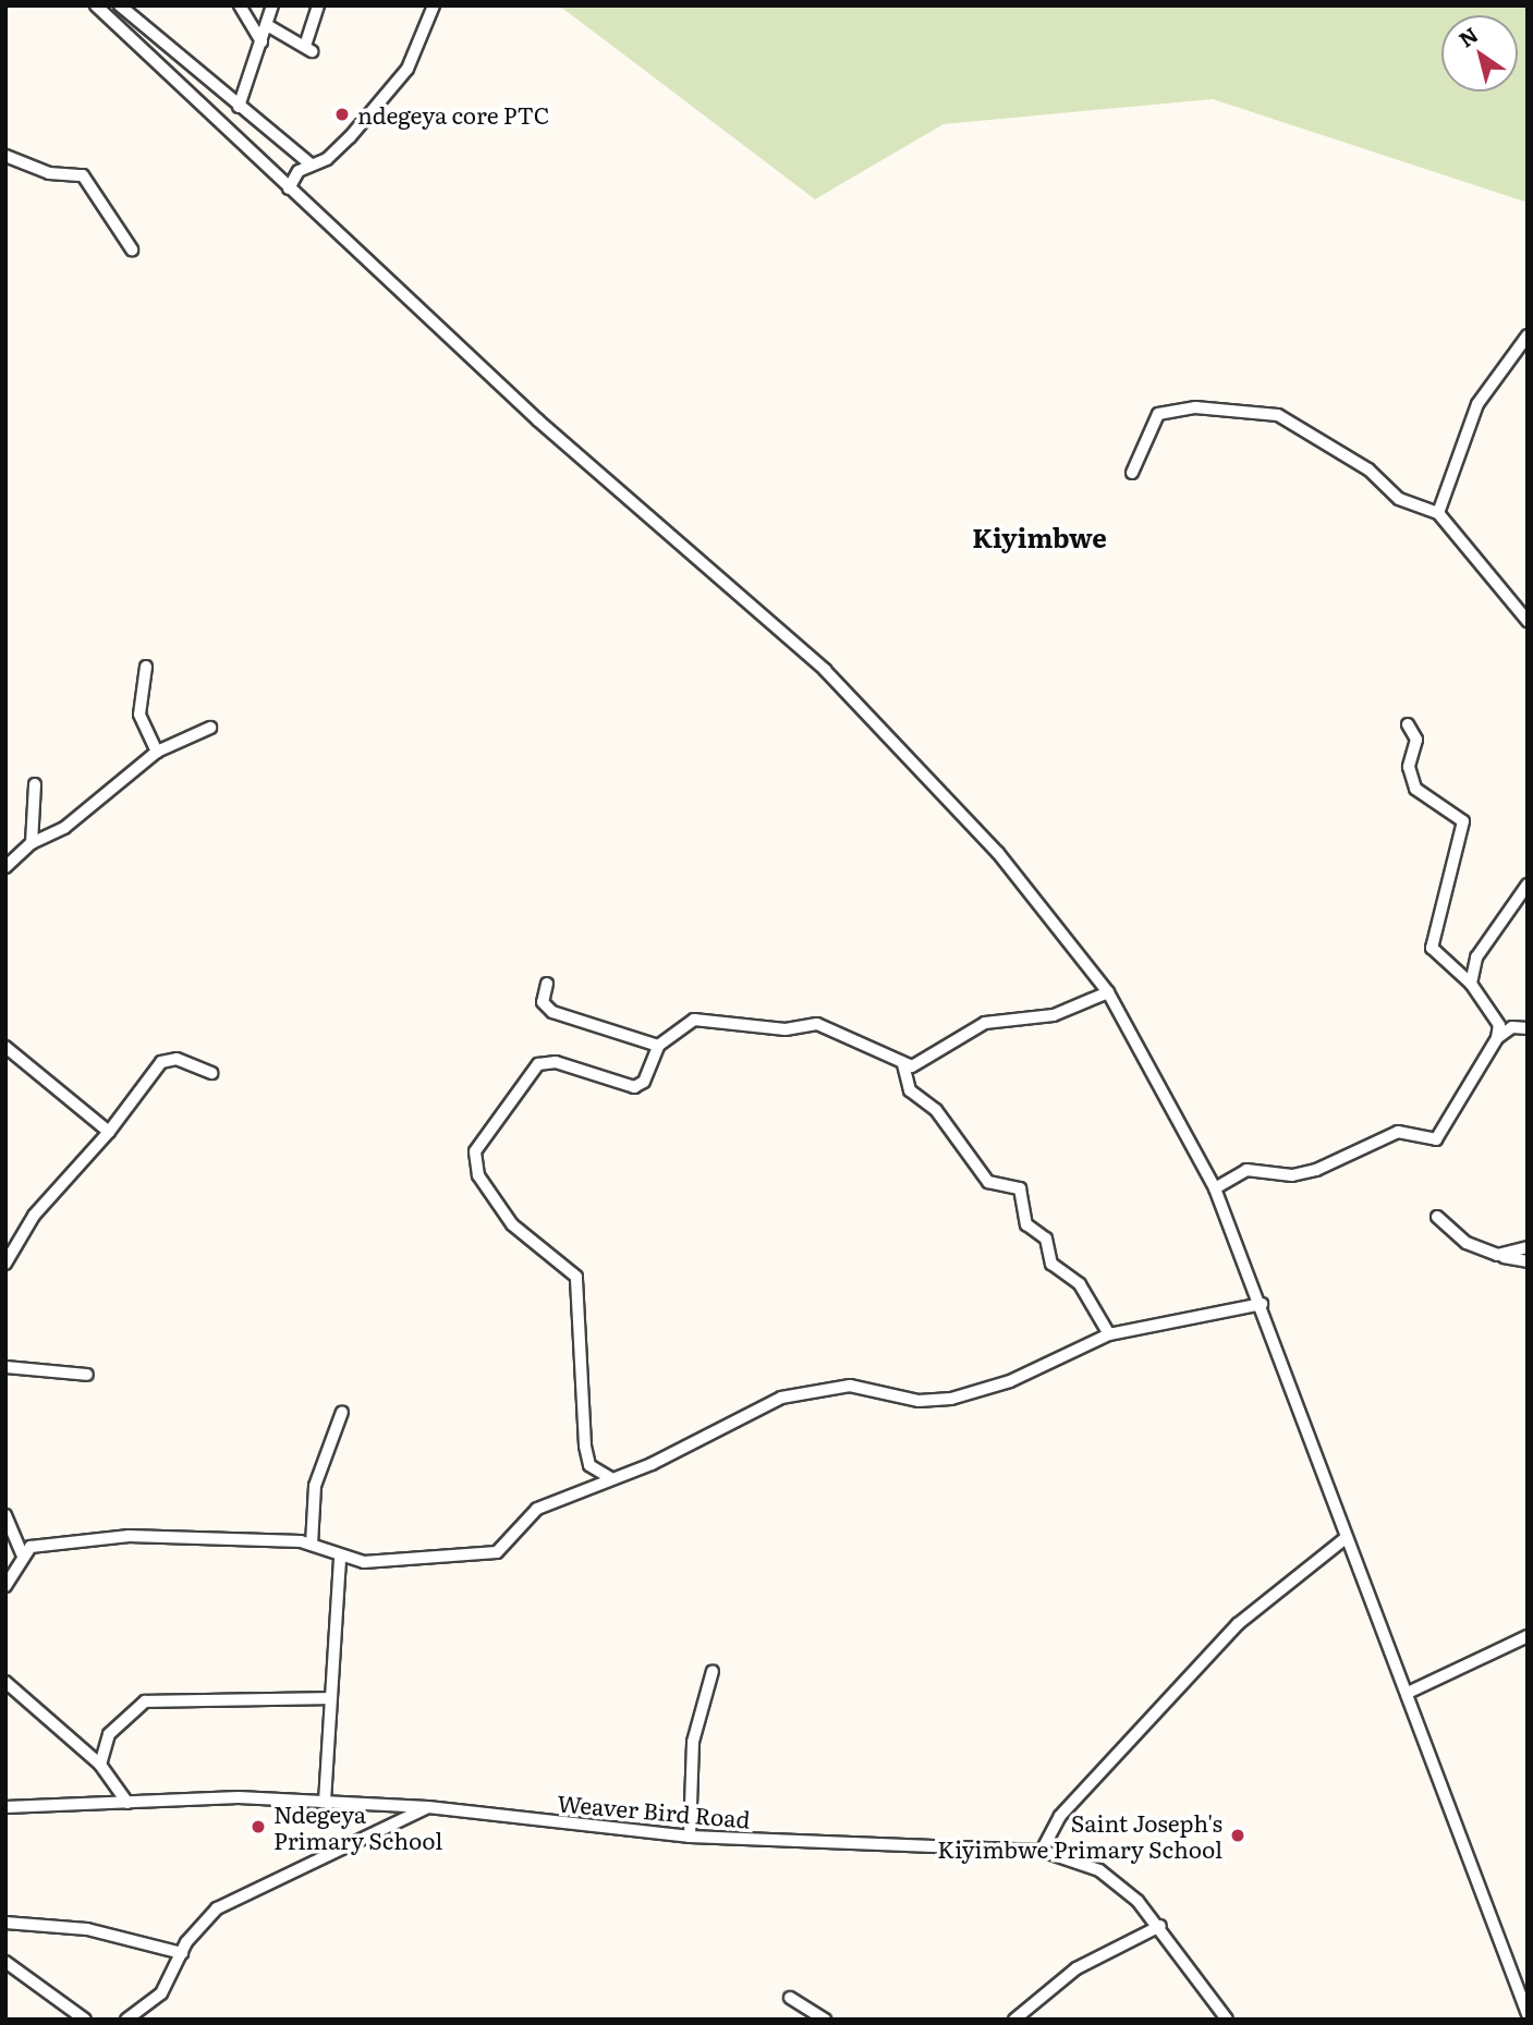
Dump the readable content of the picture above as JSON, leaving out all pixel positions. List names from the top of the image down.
{
  "streets": {
    "street": ["Weaver Bird Road"]
  },
  "districts": ["Kiyimbwe"],
  "places": ["ndegeya core PTC", "Ndegeya Primary School", "Saint Joseph's Kiyimbwe Primary School"],
  "north": "top left"
}
